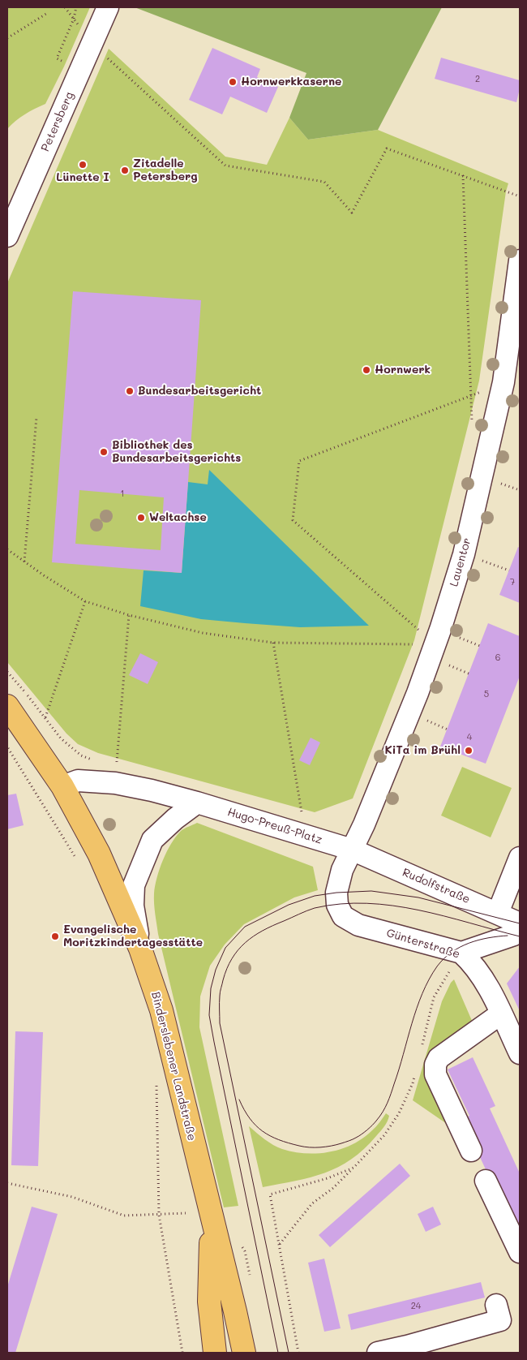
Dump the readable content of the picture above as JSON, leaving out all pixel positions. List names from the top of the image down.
{
  "streets": {
    "main road": ["Binderslebener Landstraße"],
    "street": [
      "Petersberg",
      "Lauentor",
      "Hugo-Preuß-Platz",
      "Rudolfstraße",
      "Günterstraße"
    ]
  },
  "crossings": [
    ["Lauentor", "Hugo-Preuß-Platz"],
    ["Lauentor", "Rudolfstraße"],
    ["Lauentor", "Günterstraße"],
    ["Hugo-Preuß-Platz", "Rudolfstraße"],
    ["Hugo-Preuß-Platz", "Günterstraße"],
    ["Hugo-Preuß-Platz", "Binderslebener Landstraße"],
    ["Rudolfstraße", "Günterstraße"]
  ],
  "places": [
    "Hornwerkkaserne",
    "Lünette I",
    "Zitadelle Petersberg",
    "Hornwerk",
    "Bundesarbeitsgericht",
    "Bibliothek des Bundesarbeitsgerichts",
    "Weltachse",
    "KiTa im Brühl",
    "Evangelische Moritzkindertagesstätte"
  ],
  "house_numbers": [
    "2",
    "1",
    "7",
    "6",
    "5",
    "4",
    "24"
  ]
}
